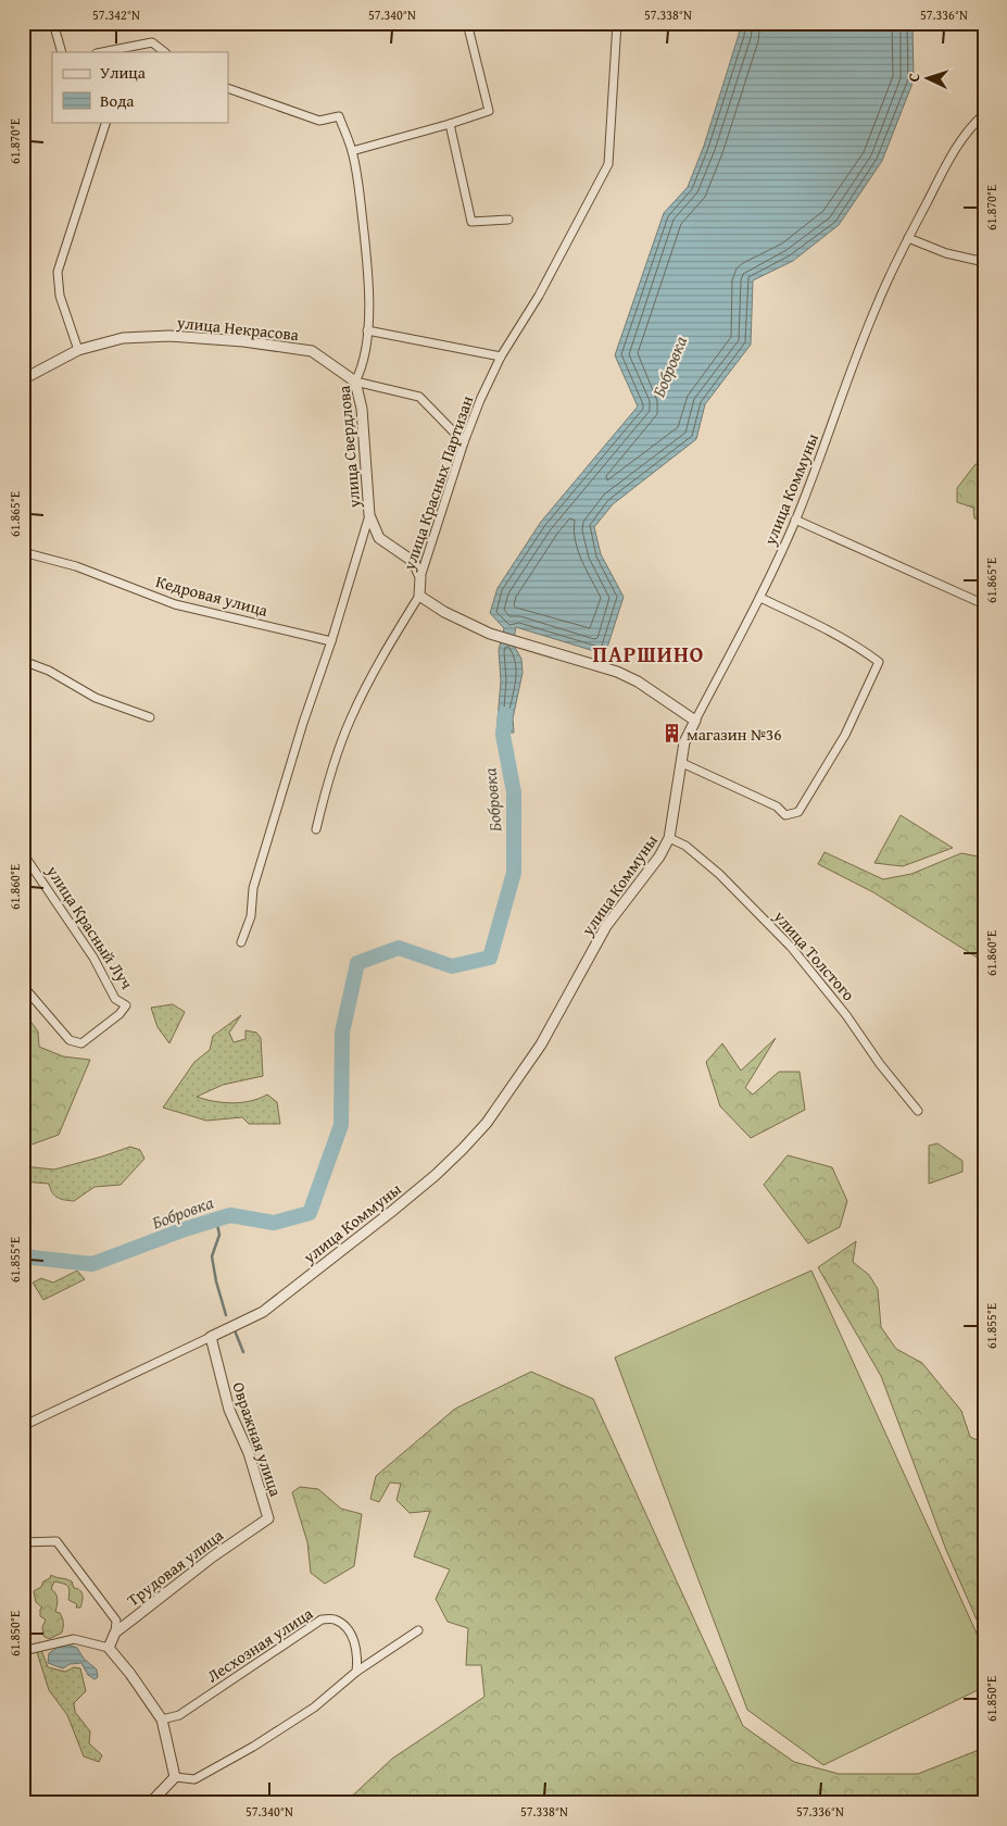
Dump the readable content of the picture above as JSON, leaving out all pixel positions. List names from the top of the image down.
{
  "streets": {
    "street": [
      "улица Некрасова",
      "улица Свердлова",
      "улица Красных Партизан",
      "улица Коммуны",
      "Кедровая улица",
      "улица Красный Луч",
      "улица Толстого",
      "Овражная улица",
      "Трудовая улица",
      "Лесхозная улица"
    ]
  },
  "crossings": [
    ["улица Некрасова", "улица Свердлова"],
    ["улица Некрасова", "улица Красных Партизан"],
    ["улица Свердлова", "Кедровая улица"],
    ["улица Коммуны", "улица Толстого"],
    ["улица Коммуны", "Овражная улица"],
    ["Овражная улица", "Трудовая улица"]
  ],
  "districts": ["ПАРШИНО"],
  "water": ["Бобровка"],
  "places": {
    "building": ["магазин №36"]
  },
  "legend": ["Улица", "Вода"],
  "north": "left",
  "coordinates": [
    "57.342°N",
    "57.340°N",
    "57.338°N",
    "57.336°N",
    "61.870°E",
    "61.865°E",
    "61.860°E",
    "61.855°E",
    "61.850°E"
  ]
}
